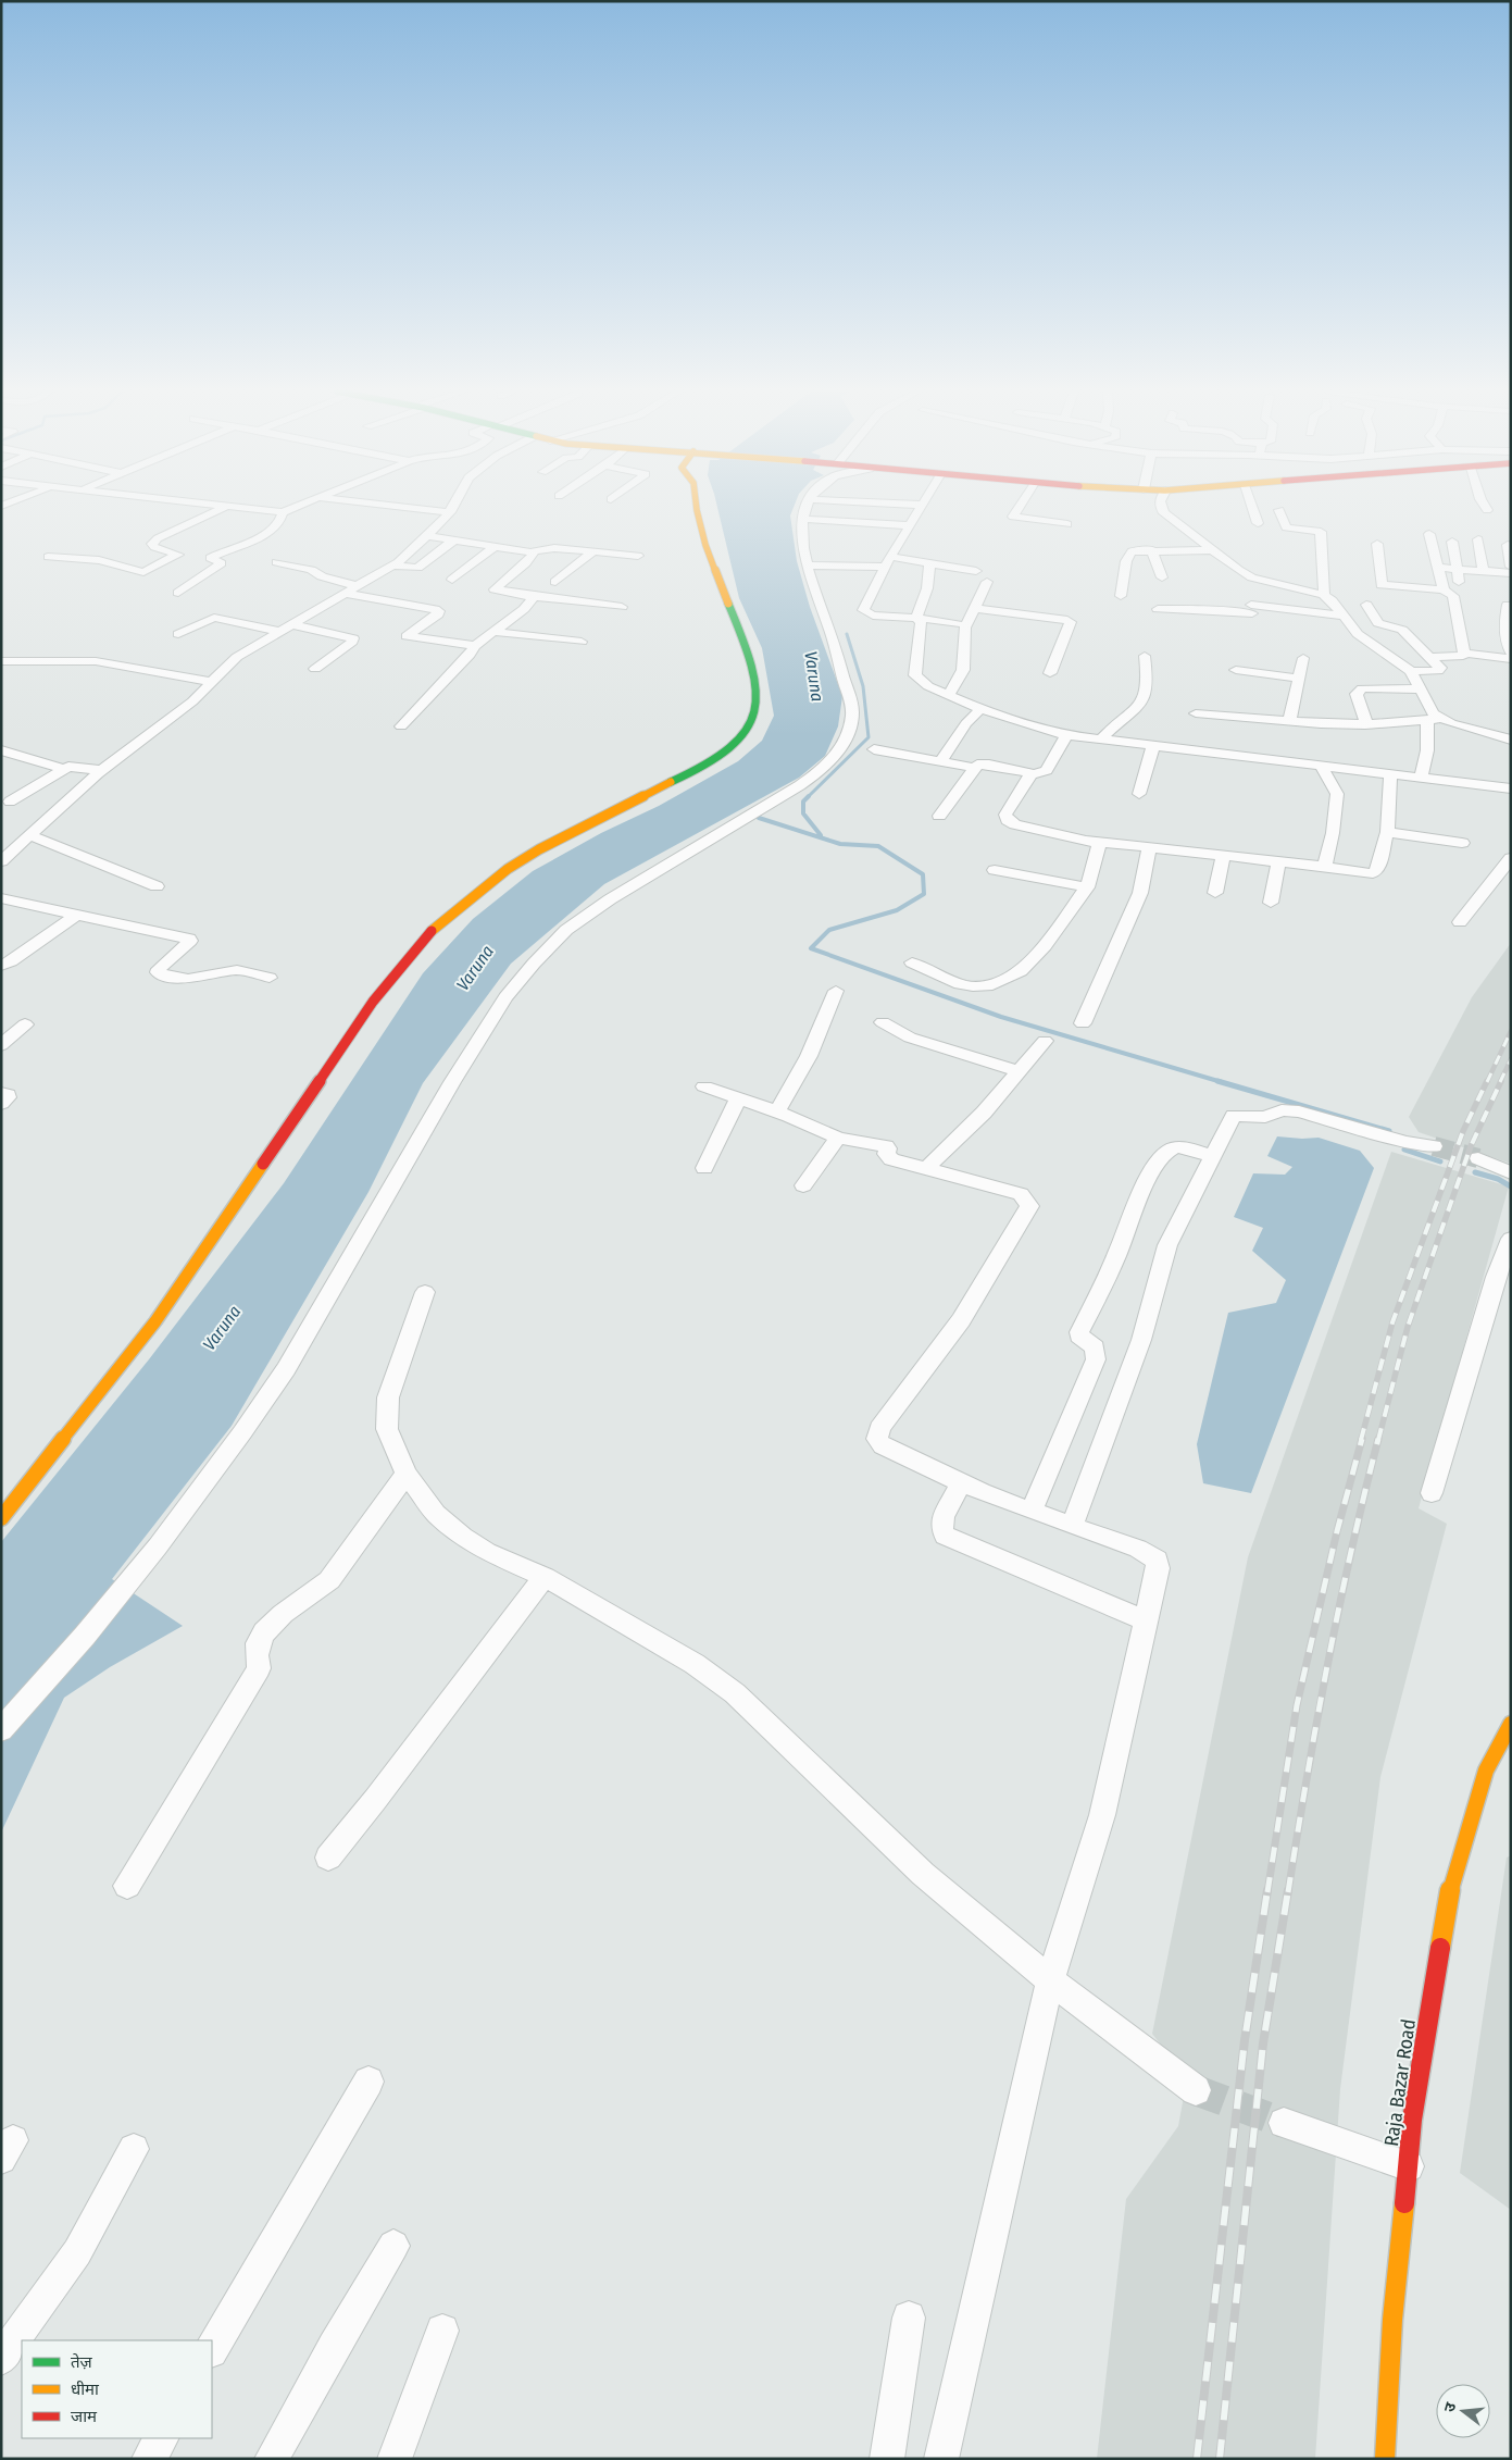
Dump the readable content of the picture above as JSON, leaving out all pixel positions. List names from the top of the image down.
{
  "streets": {
    "main road": ["Raja Bazar Road"]
  },
  "water": ["Varuna"],
  "legend": ["तेज़", "धीमा", "जाम"],
  "north": "left"
}
